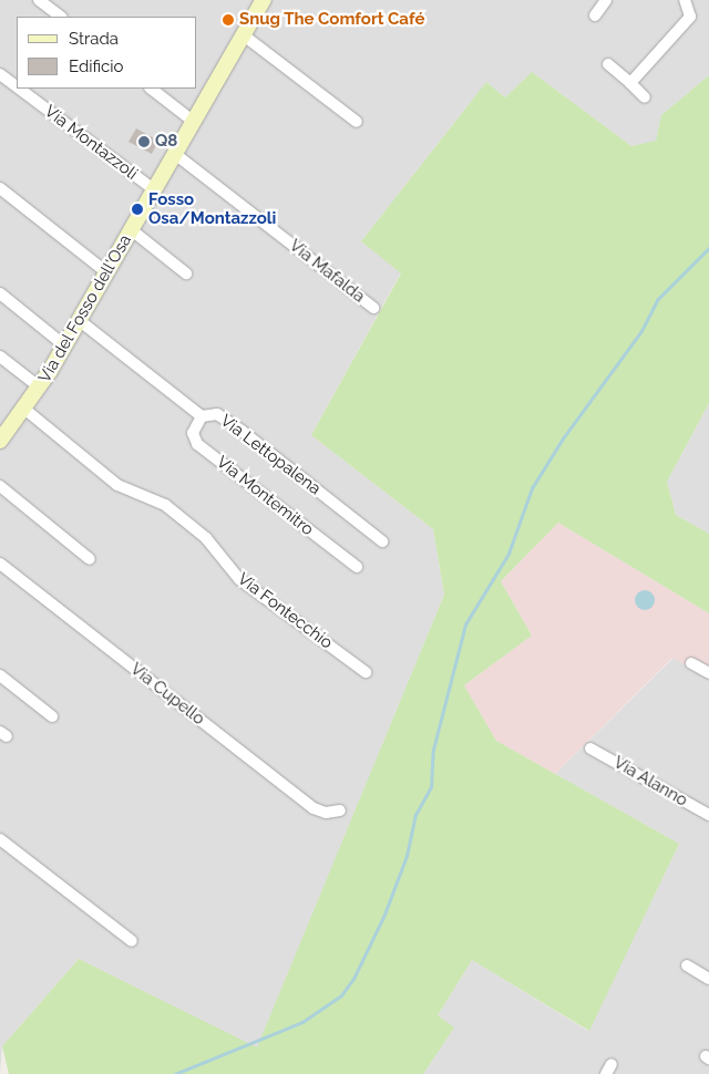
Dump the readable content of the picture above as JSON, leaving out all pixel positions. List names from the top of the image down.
{
  "streets": {
    "street": [
      "Via Montazzoli",
      "Via Mafalda",
      "Via del Fosso dell'Osa",
      "Via Lettopalena",
      "Via Montemitro",
      "Via Fontecchio",
      "Via Cupello",
      "Via Alanno"
    ]
  },
  "crossings": [
    ["Via Montazzoli", "Via del Fosso dell'Osa"],
    ["Via Mafalda", "Via del Fosso dell'Osa"],
    ["Via del Fosso dell'Osa", "Via Lettopalena"],
    ["Via del Fosso dell'Osa", "Via Fontecchio"],
    ["Via Lettopalena", "Via Montemitro"]
  ],
  "places": ["Snug The Comfort Café", "Q8", "Fosso Osa/Montazzoli"],
  "legend": ["Strada", "Edificio"]
}
